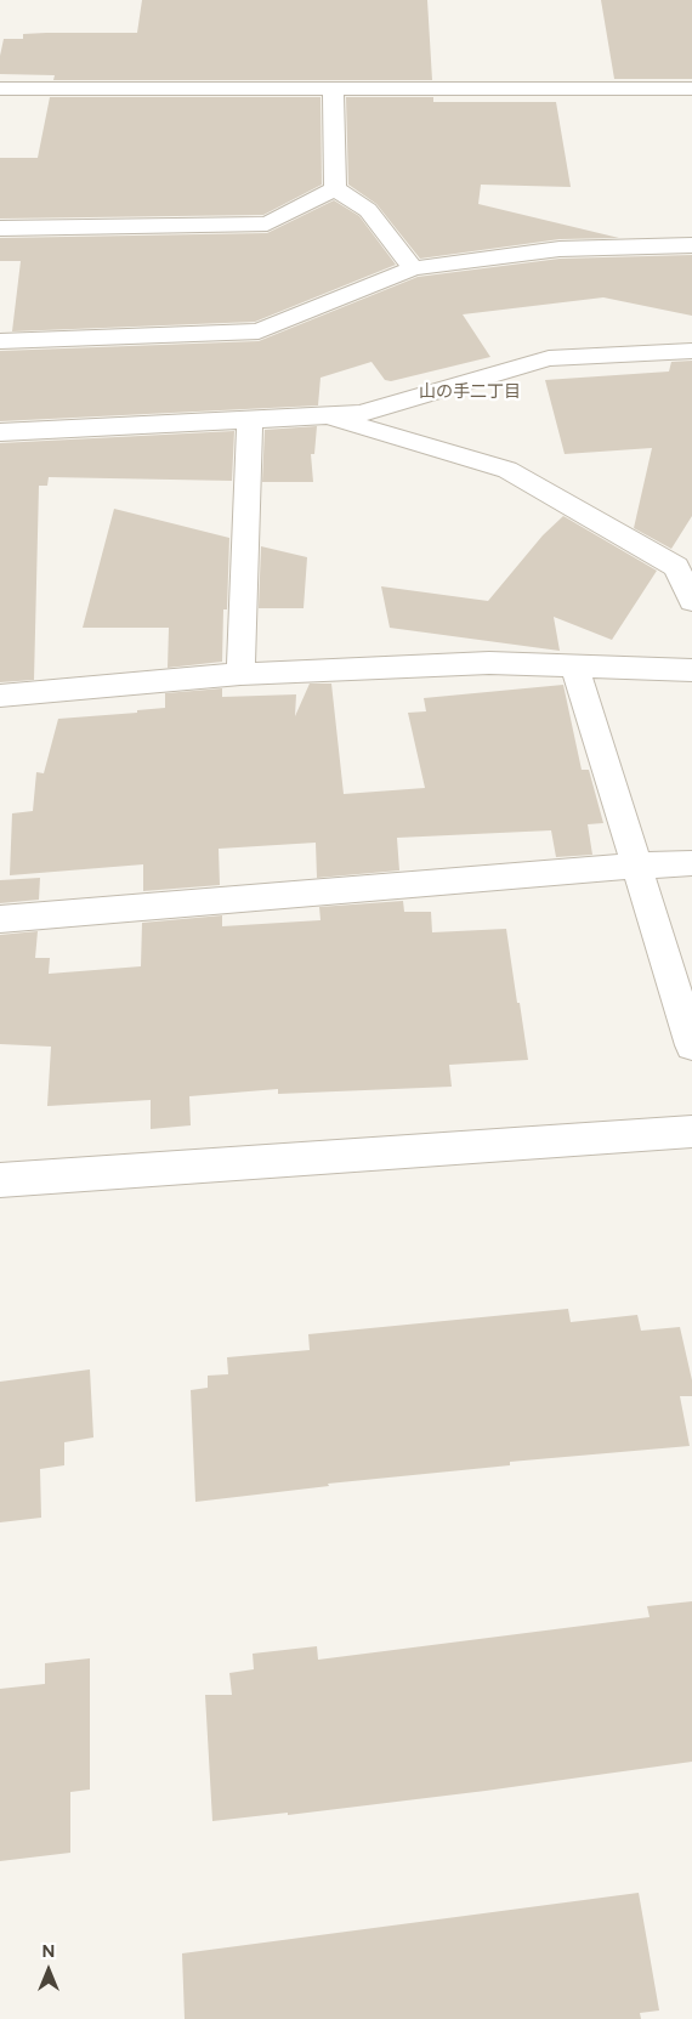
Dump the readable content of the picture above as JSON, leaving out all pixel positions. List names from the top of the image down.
{
  "districts": ["山の手二丁目"],
  "north": "top"
}
